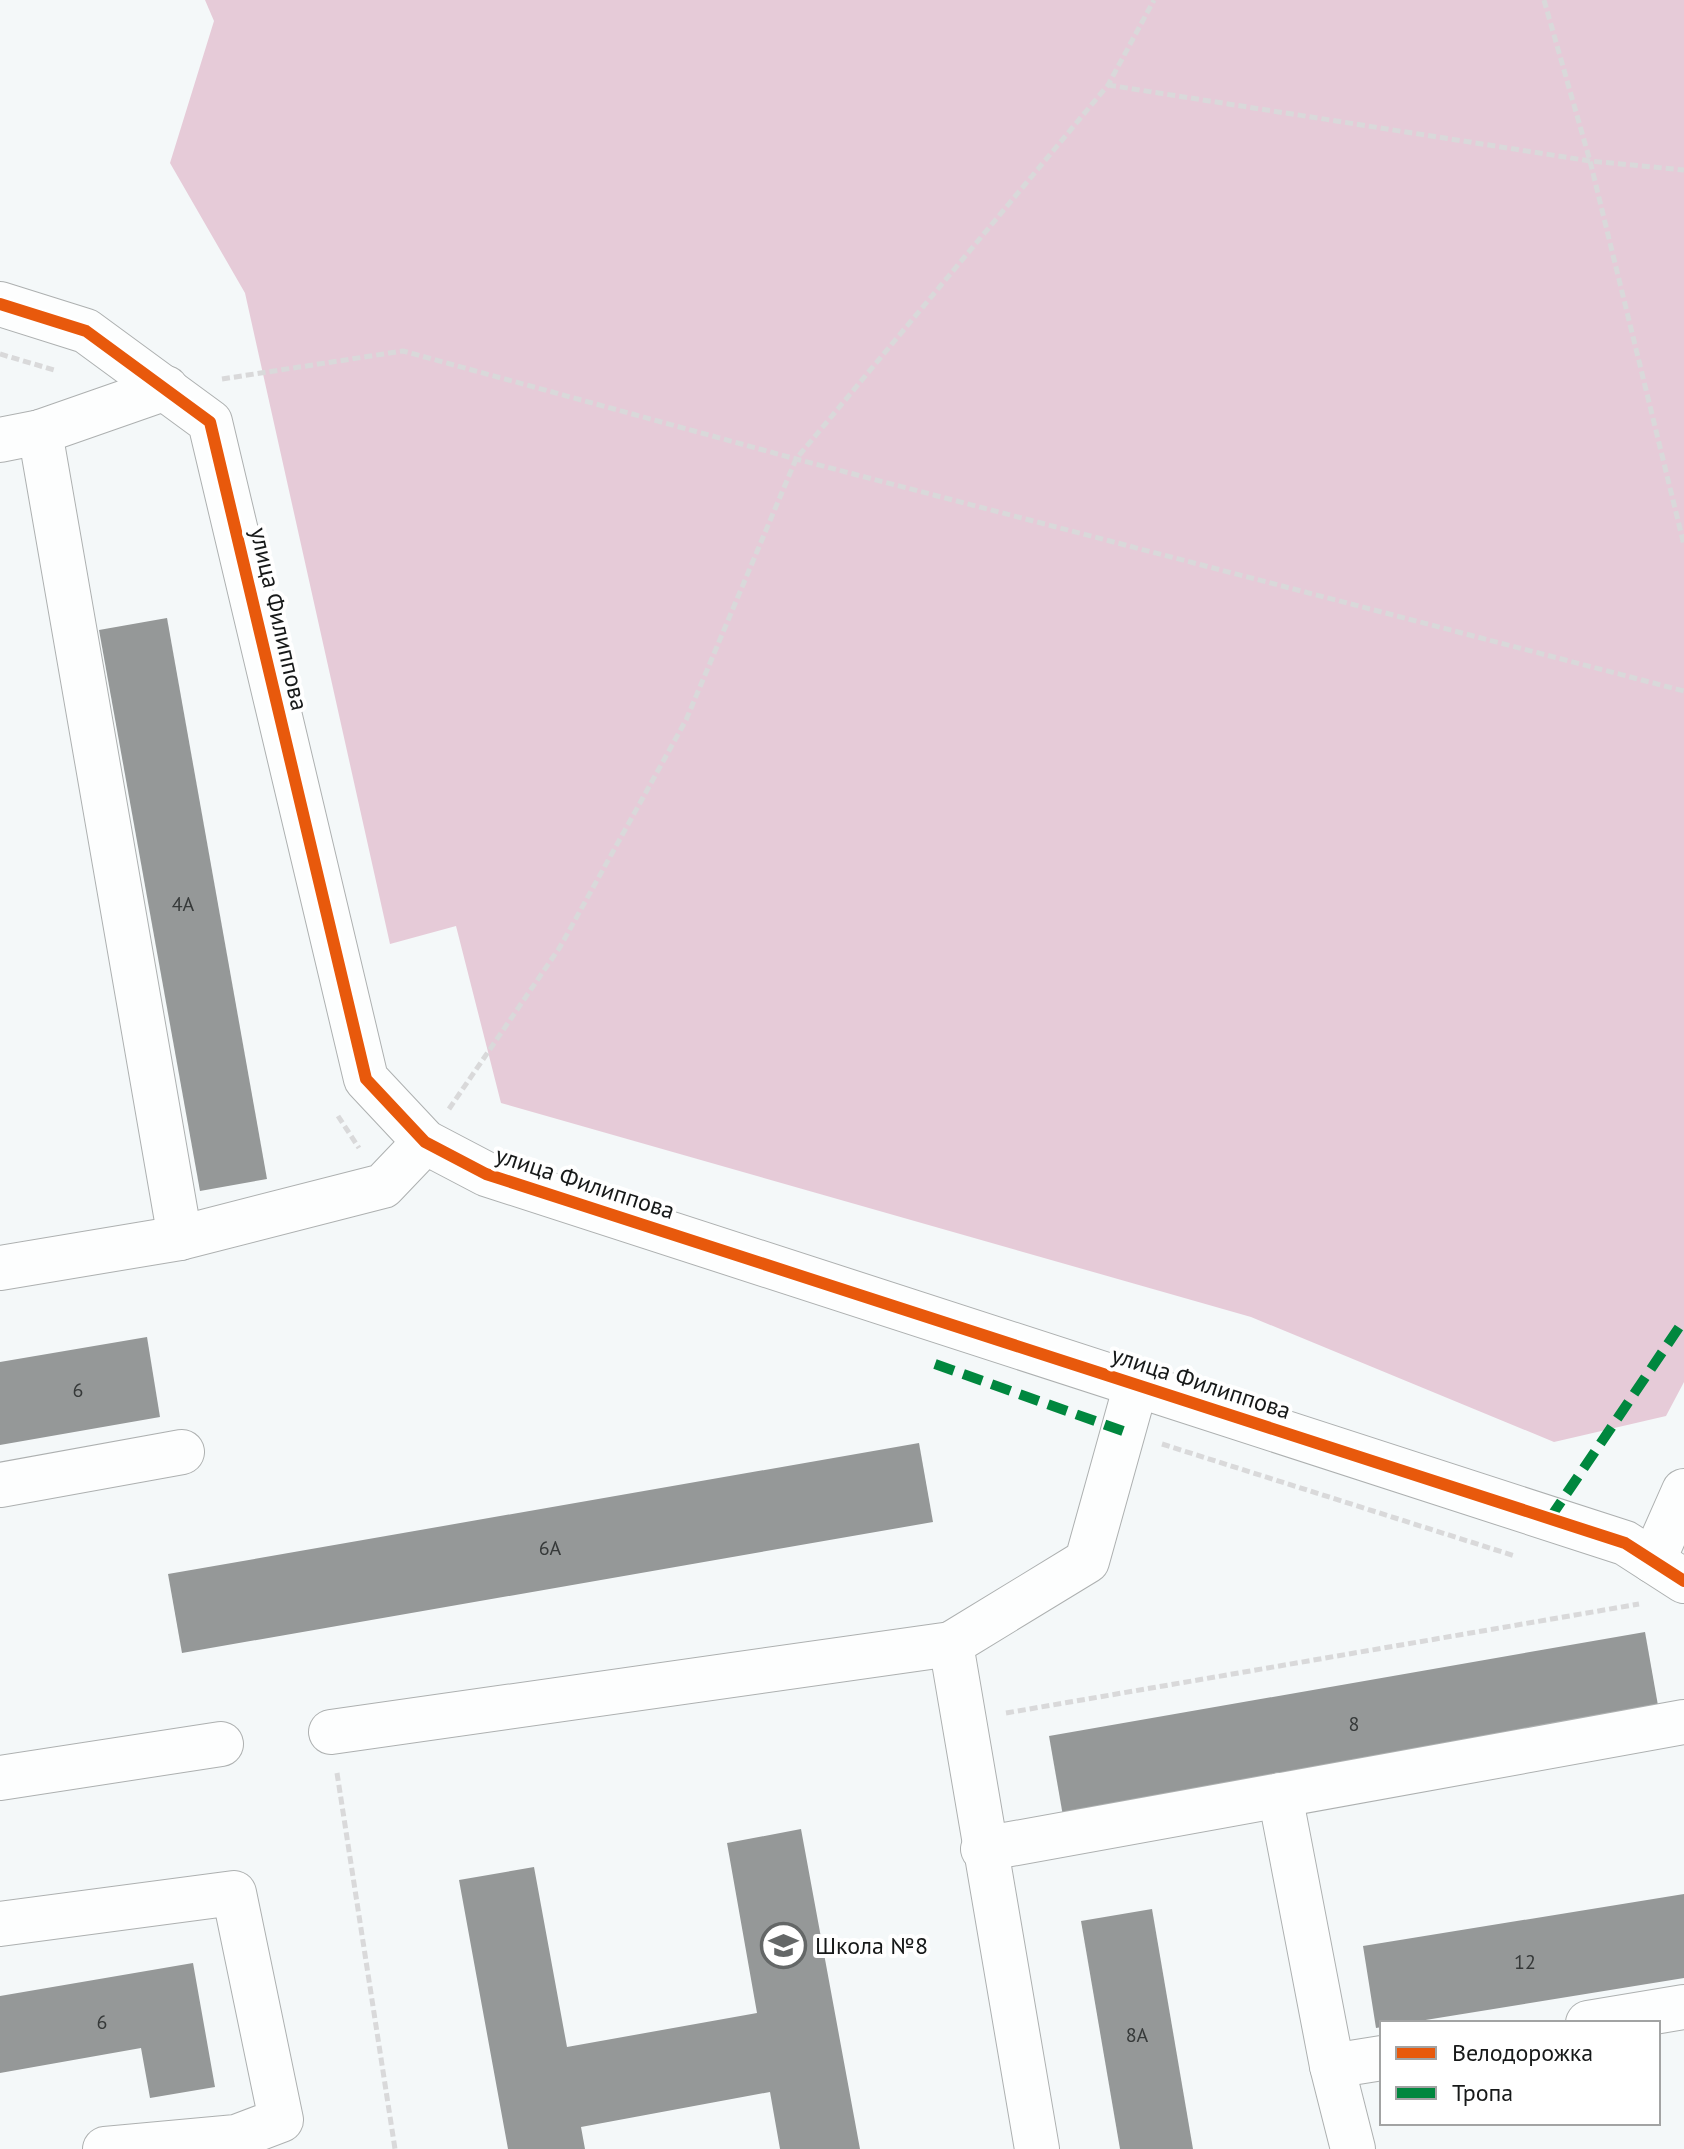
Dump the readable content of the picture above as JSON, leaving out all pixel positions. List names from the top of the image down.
{
  "streets": {
    "street": ["улица Филиппова"]
  },
  "places": {
    "school or university": ["Школа №8"]
  },
  "house_numbers": [
    "4А",
    "6",
    "6А",
    "8",
    "12",
    "6",
    "8А"
  ],
  "legend": ["Велодорожка", "Тропа"]
}
